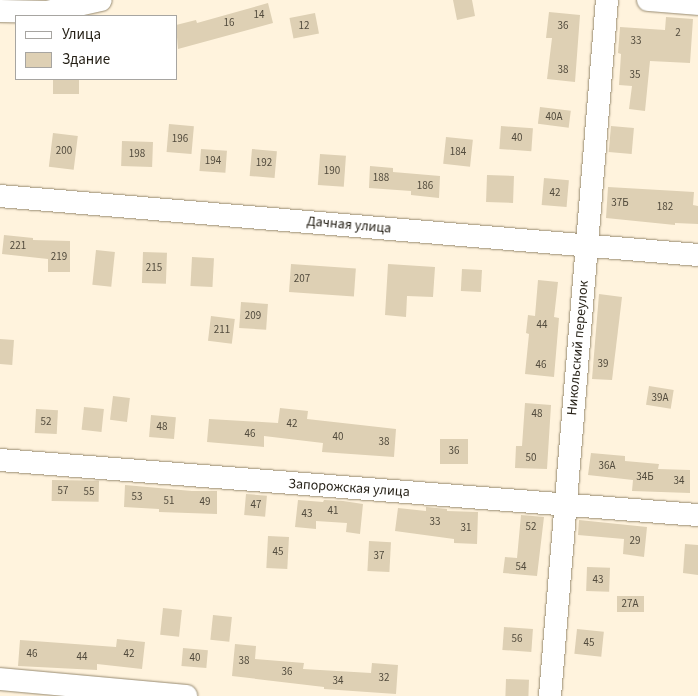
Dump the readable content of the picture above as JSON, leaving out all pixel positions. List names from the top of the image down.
{
  "streets": {
    "street": ["Дачная улица", "Никольский переулок", "Запорожская улица"]
  },
  "crossings": [
    ["Дачная улица", "Никольский переулок"],
    ["Никольский переулок", "Запорожская улица"]
  ],
  "house_numbers": [
    "14",
    "16",
    "12",
    "36",
    "2",
    "33",
    "38",
    "35",
    "40А",
    "40",
    "196",
    "200",
    "184",
    "198",
    "194",
    "192",
    "190",
    "188",
    "186",
    "42",
    "37Б",
    "182",
    "221",
    "219",
    "215",
    "207",
    "209",
    "44",
    "211",
    "39",
    "46",
    "39А",
    "48",
    "52",
    "42",
    "48",
    "46",
    "40",
    "38",
    "36",
    "50",
    "36А",
    "34Б",
    "34",
    "57",
    "55",
    "53",
    "51",
    "49",
    "47",
    "41",
    "43",
    "33",
    "52",
    "31",
    "29",
    "45",
    "37",
    "54",
    "43",
    "27А",
    "56",
    "45",
    "46",
    "42",
    "44",
    "40",
    "38",
    "36",
    "32",
    "34"
  ],
  "legend": ["Улица", "Здание"]
}
